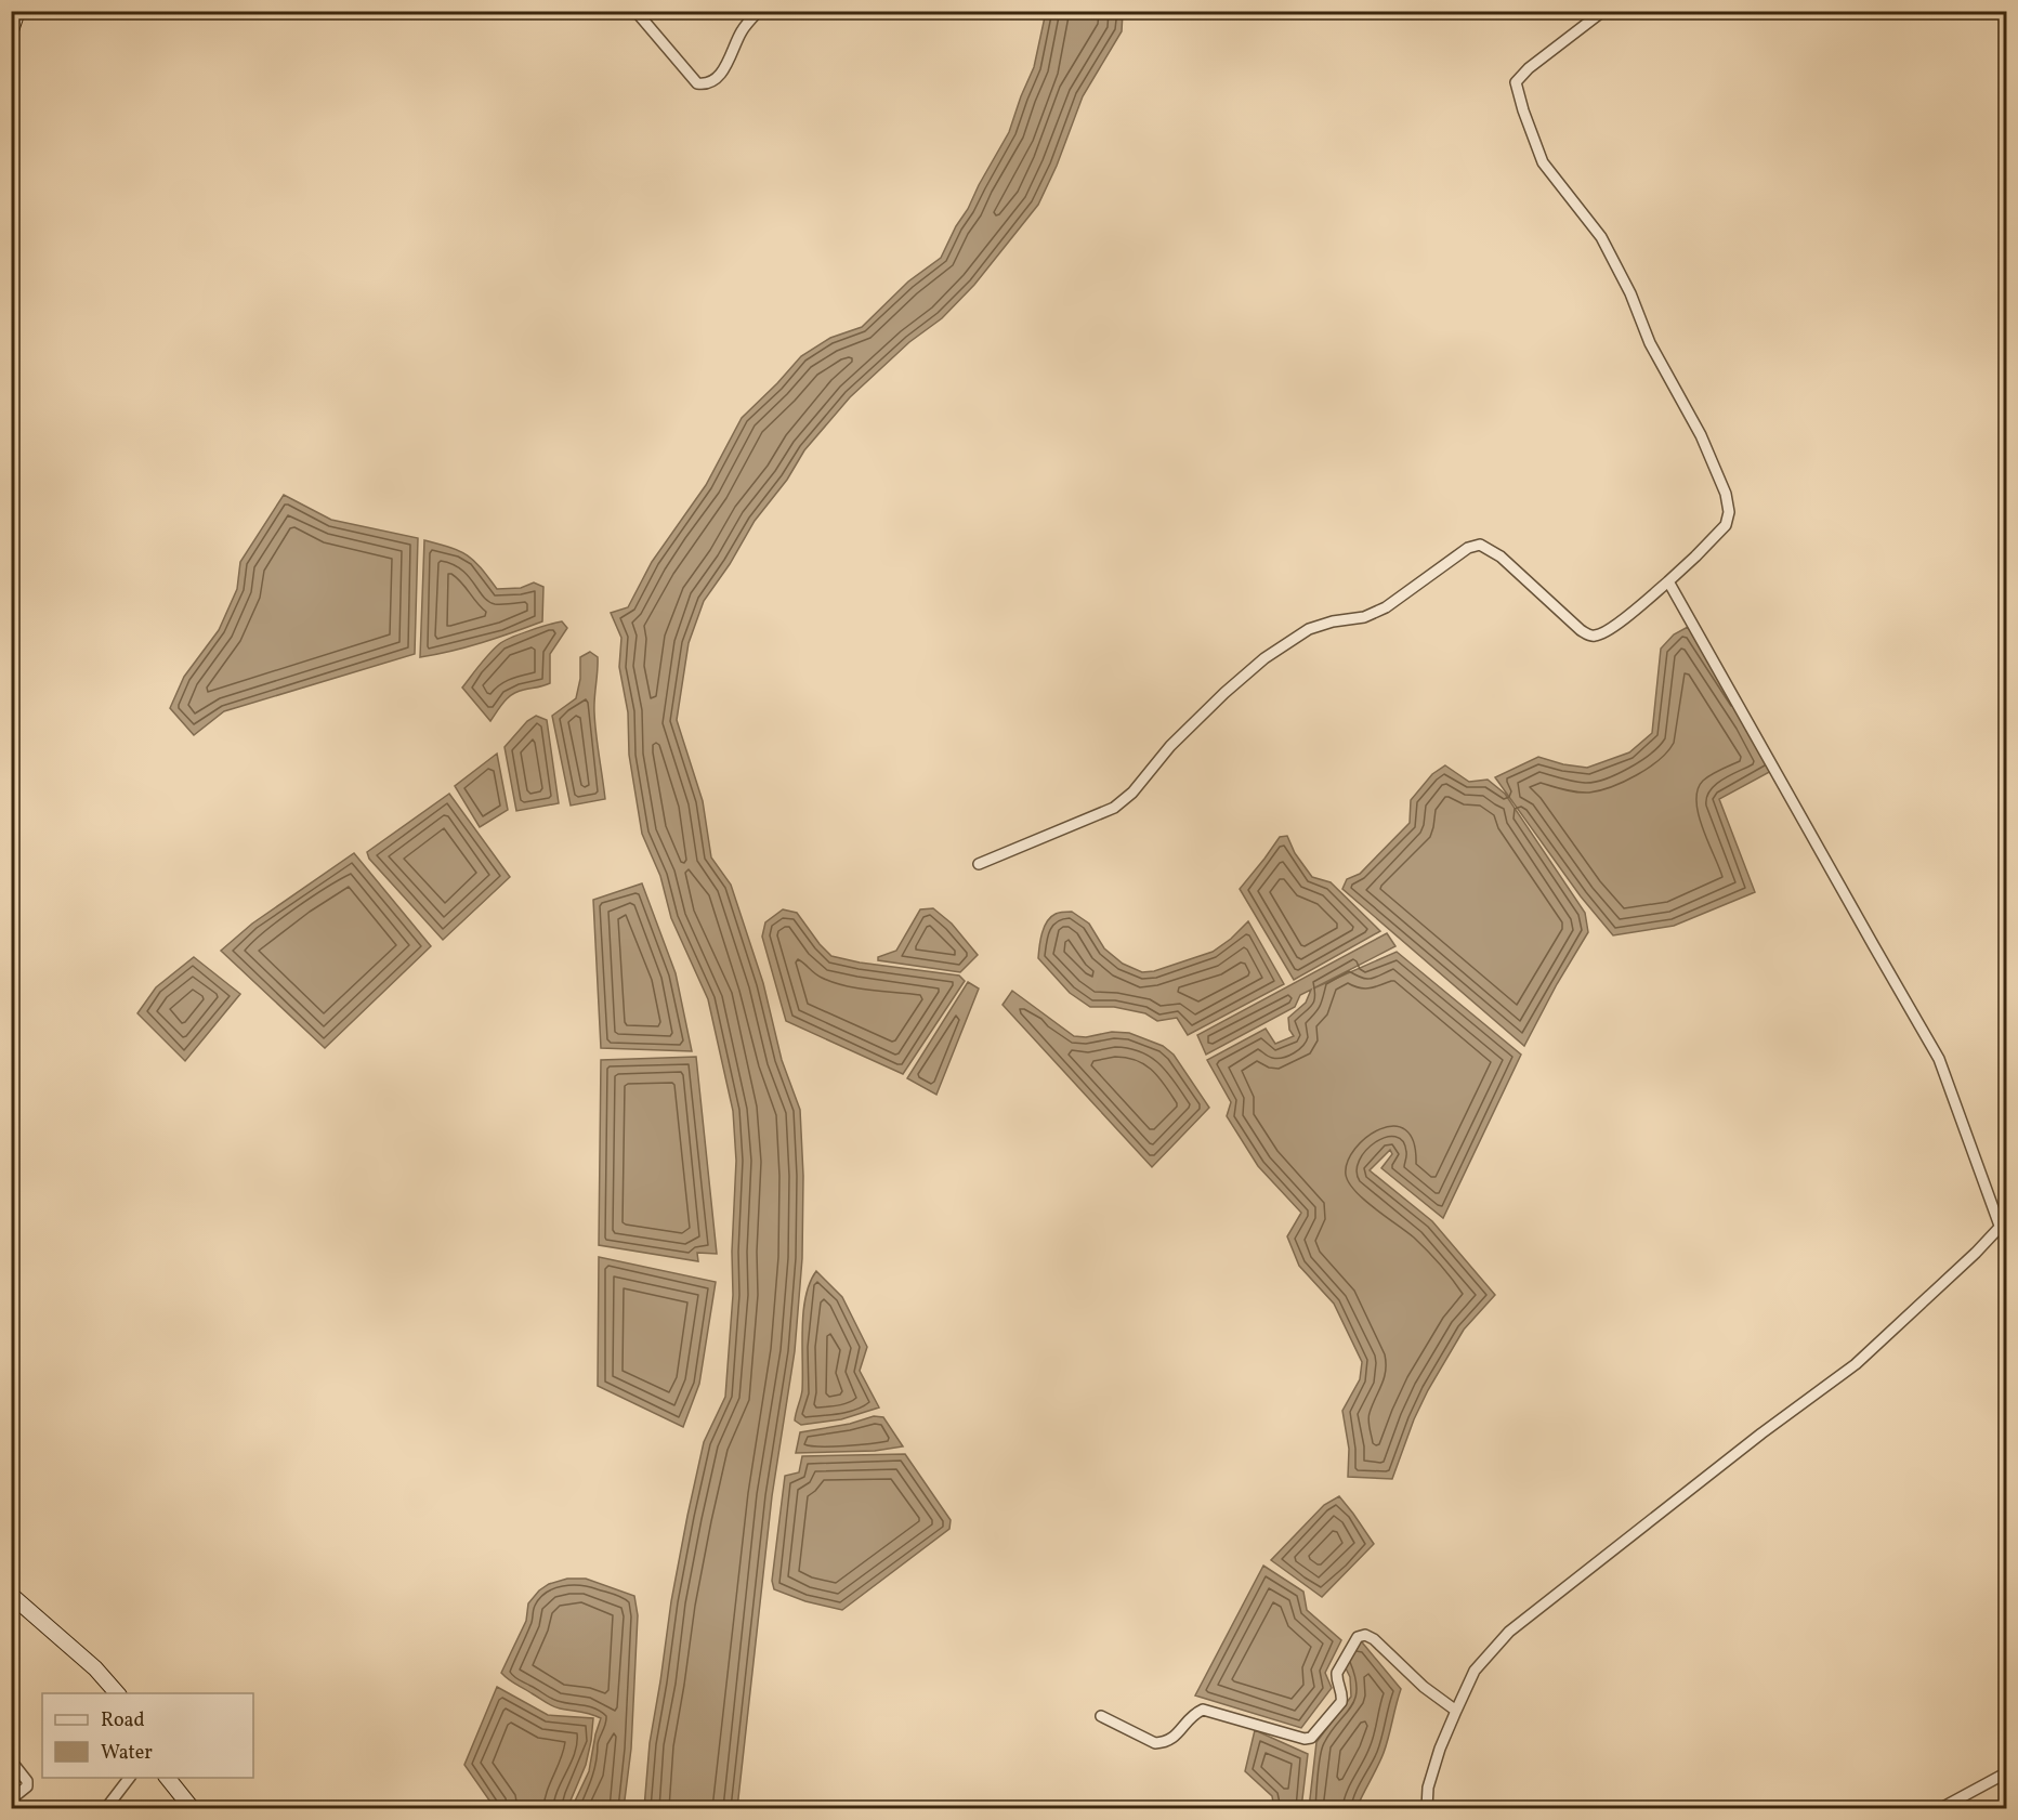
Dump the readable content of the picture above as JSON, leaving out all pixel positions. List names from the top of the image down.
{
  "legend": ["Road", "Water"]
}
